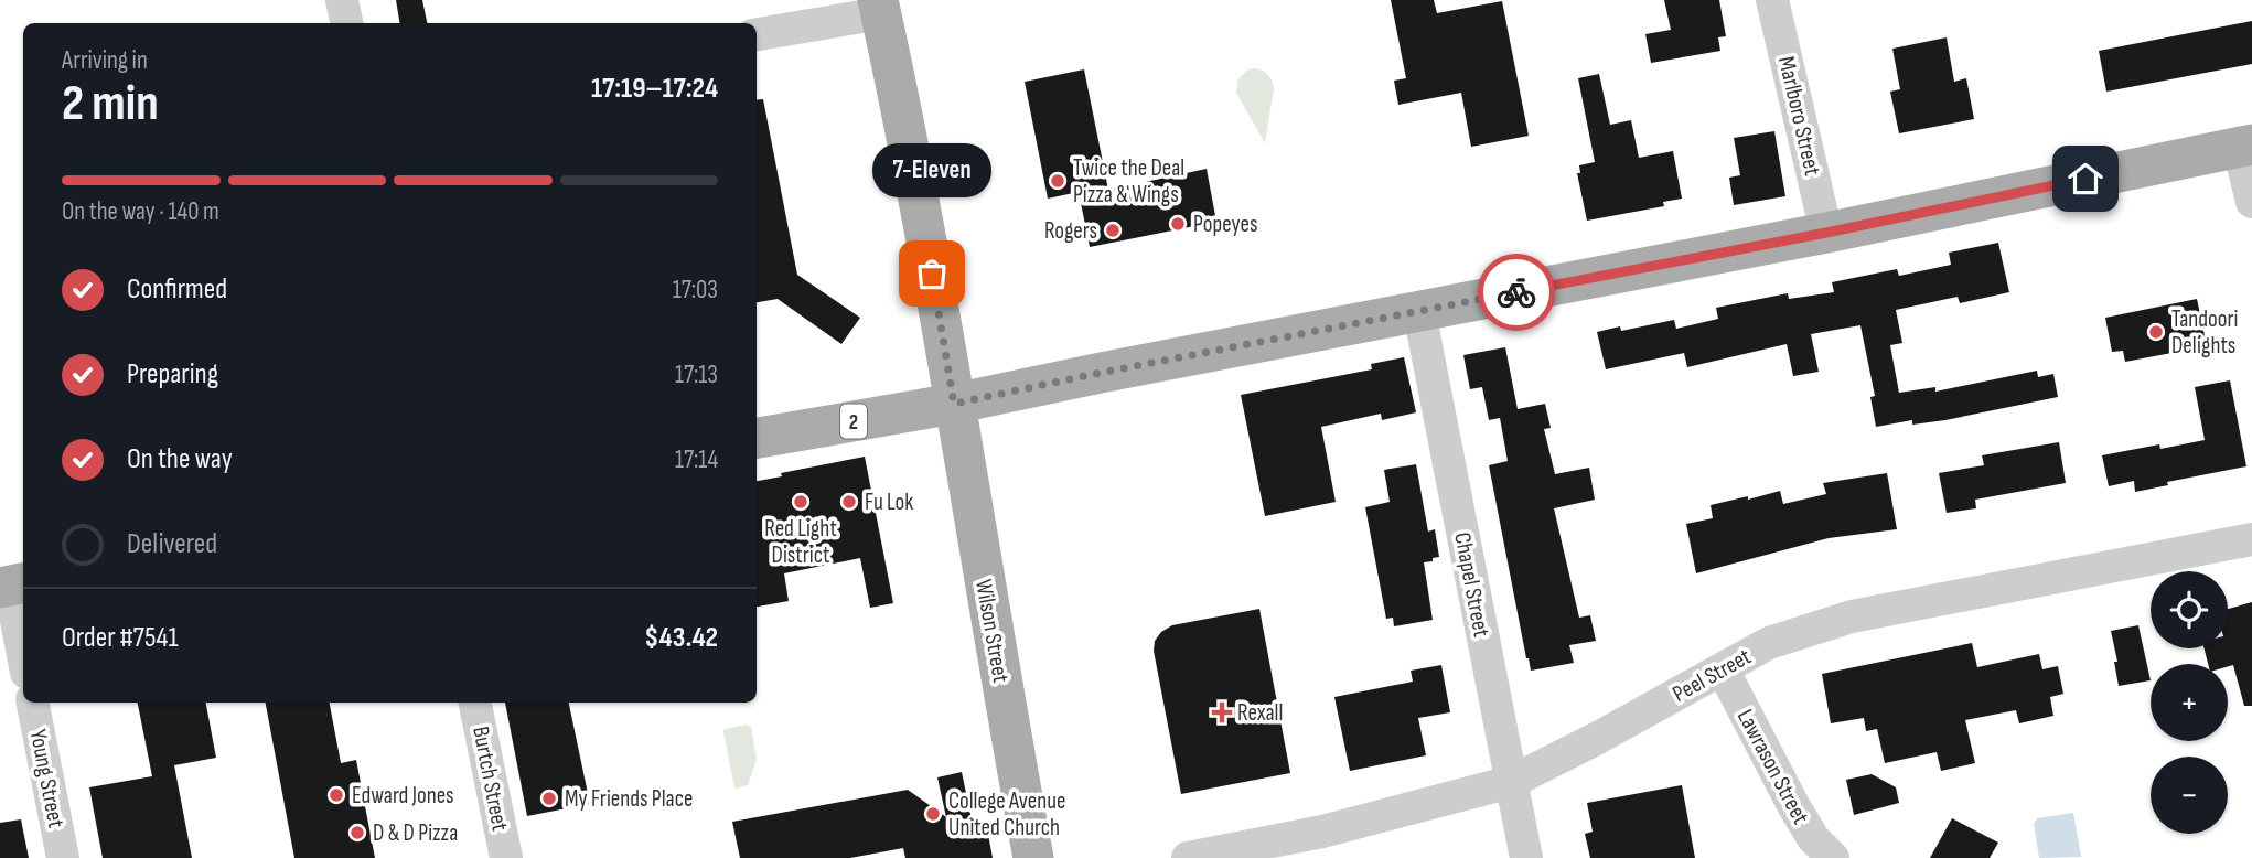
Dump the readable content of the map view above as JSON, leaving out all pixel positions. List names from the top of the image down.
{
  "streets": {
    "main road": ["2", "Wilson Street"],
    "street": [
      "Marlboro Street",
      "Chapel Street",
      "Peel Street",
      "Lawrason Street",
      "Young Street",
      "Burtch Street"
    ]
  },
  "crossings": [
    ["Marlboro Street", "2"],
    ["2", "Chapel Street"],
    ["2", "Wilson Street"],
    ["Chapel Street", "Peel Street"],
    ["Peel Street", "Lawrason Street"]
  ],
  "places": {
    "other": [
      "Twice the Deal Pizza & Wings",
      "Popeyes",
      "Rogers",
      "7-Eleven",
      "Tandoori Delights",
      "Red Light District",
      "Fu Lok",
      "Edward Jones",
      "My Friends Place",
      "College Avenue United Church",
      "D & D Pizza"
    ],
    "health": ["Rexall"]
  },
  "page": {
    "heading": ["2 min", "Arriving in", "17:19–17:24"],
    "panel": ["Order #7541", "$43.42"],
    "bubble": "7-Eleven",
    "bar": "On the way · 140 m",
    "list": [
      ["Confirmed", "17:03"],
      ["Preparing", "17:13"],
      ["On the way", "17:14"],
      "Delivered"
    ],
    "map_buttons": ["+", "−"]
  }
}
